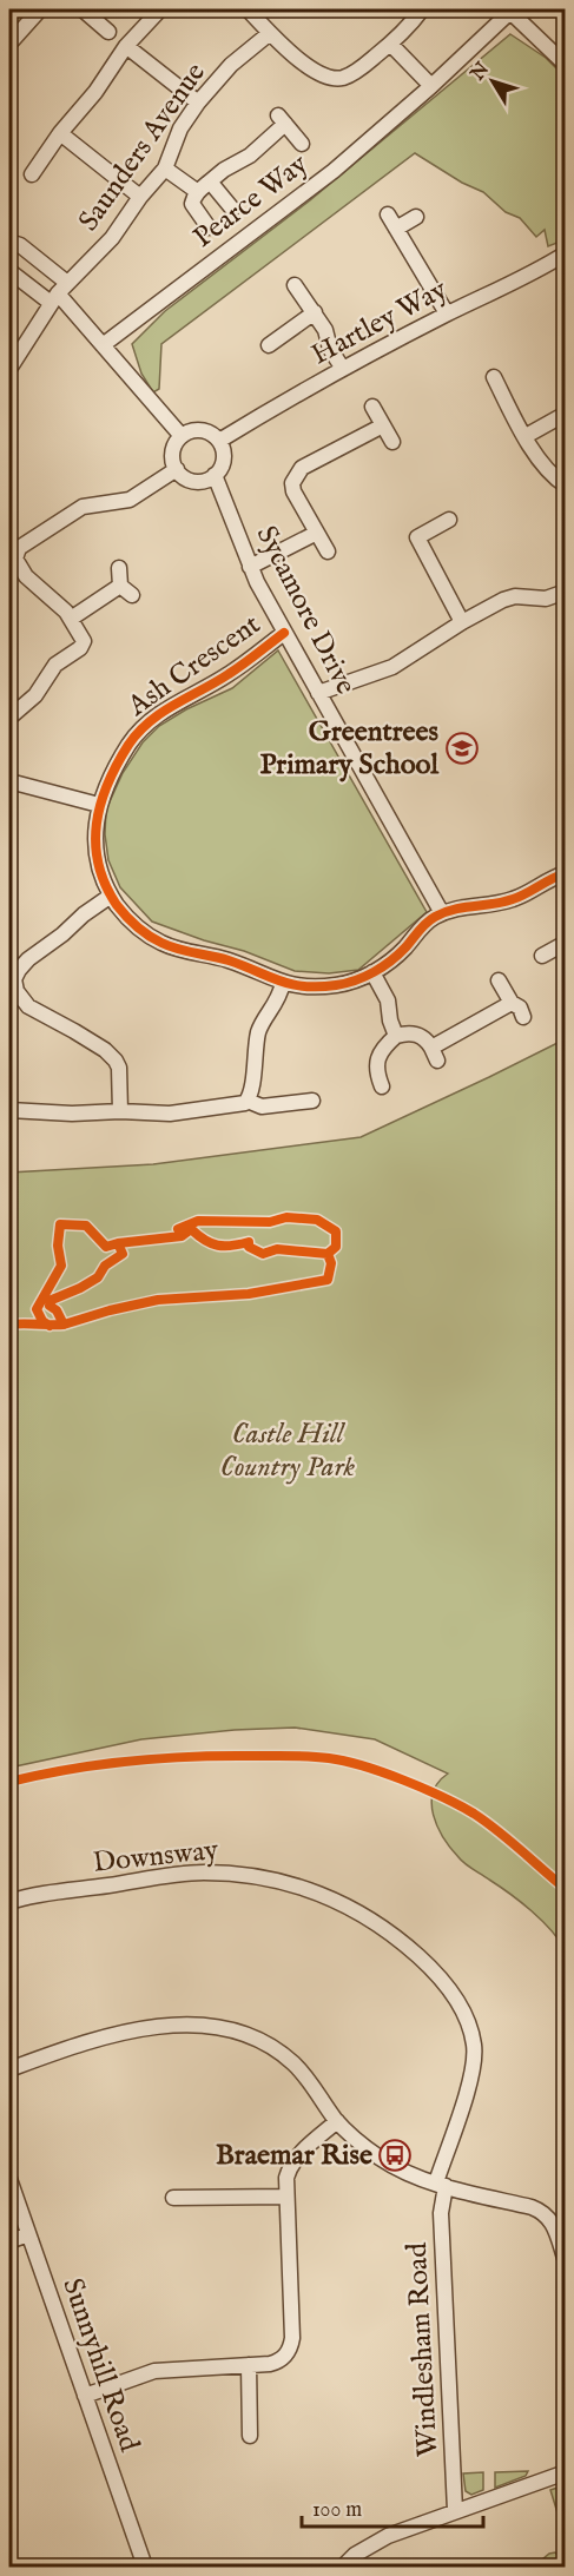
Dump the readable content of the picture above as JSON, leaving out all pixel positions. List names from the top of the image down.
{
  "streets": {
    "street": [
      "Saunders Avenue",
      "Pearce Way",
      "Hartley Way",
      "Sycamore Drive",
      "Ash Crescent",
      "Downsway",
      "Windlesham Road",
      "Sunnyhill Road"
    ]
  },
  "crossings": [
    ["Hartley Way", "Sycamore Drive"],
    ["Sycamore Drive", "Ash Crescent"],
    ["Downsway", "Windlesham Road"]
  ],
  "parks": ["Castle Hill Country Park"],
  "places": {
    "school or university": ["Greentrees Primary School"],
    "bus stop": ["Braemar Rise"]
  },
  "scale_bar": "100 m",
  "north": "top left"
}
